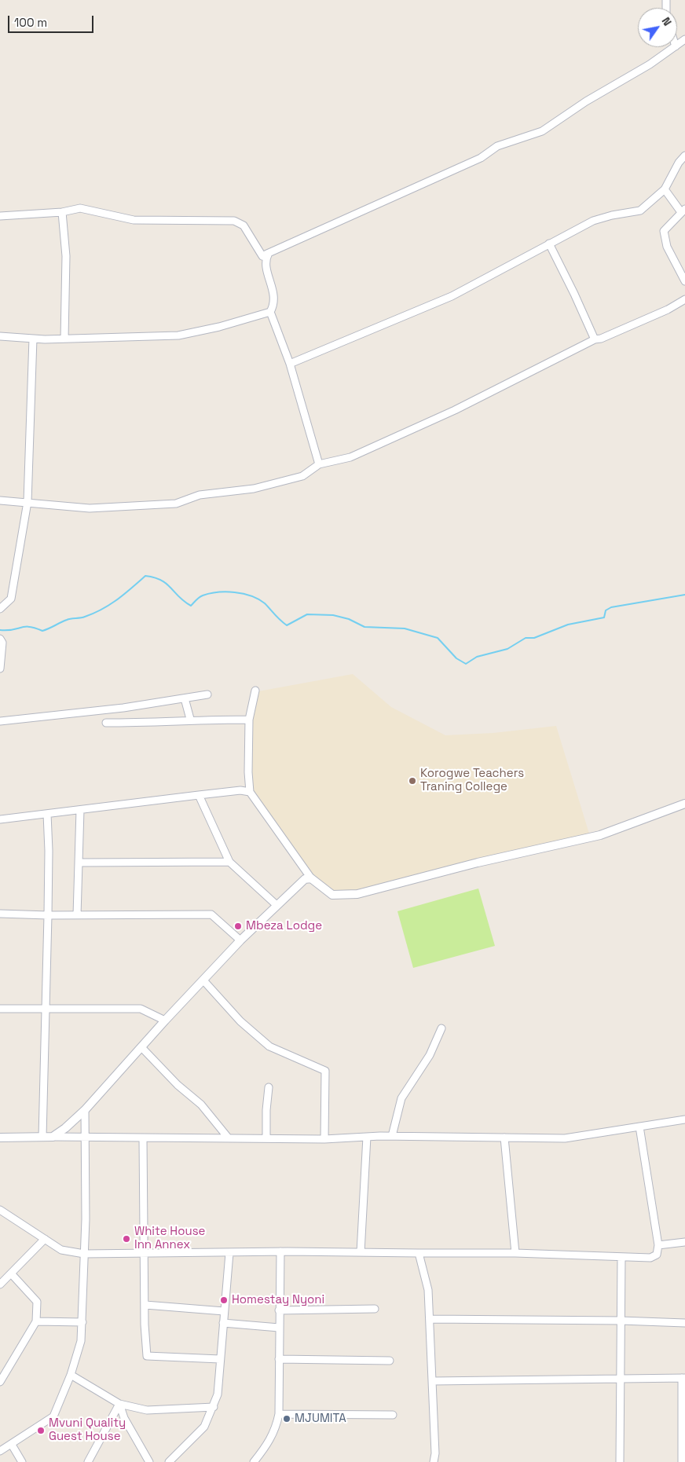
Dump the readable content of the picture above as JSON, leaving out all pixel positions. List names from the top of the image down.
{
  "places": [
    "Korogwe Teachers Traning College",
    "Mbeza Lodge",
    "White House Inn Annex",
    "Homestay Nyoni",
    "MJUMITA",
    "Mvuni Quality Guest House"
  ],
  "scale_bar": "100 m",
  "north": "top right"
}
